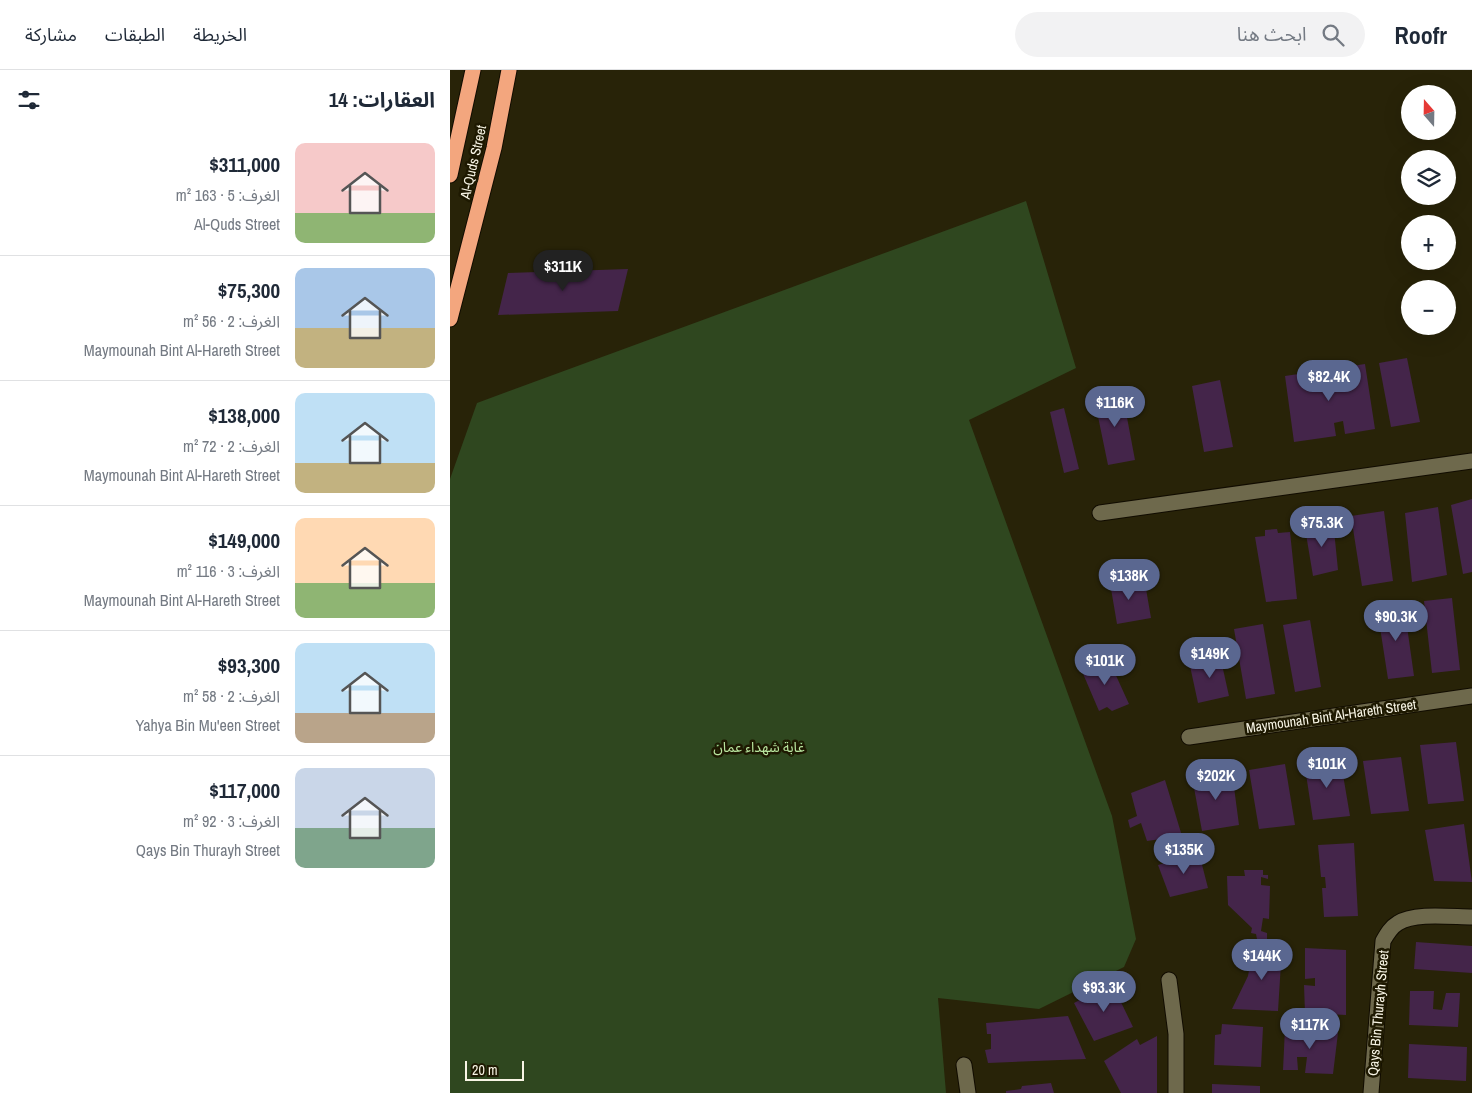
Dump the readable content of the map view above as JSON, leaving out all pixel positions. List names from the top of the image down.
{
  "streets": {
    "highway": ["Al-Quds Street"],
    "street": ["Maymounah Bint Al-Hareth Street", "Qays Bin Thurayh Street"]
  },
  "parks": ["غابة شهداء عمان"],
  "scale_bar": "20 m",
  "north": "top",
  "page": {
    "header": "Roofr",
    "search": "ابحث هنا",
    "nav": ["الخريطة", "الطبقات", "مشاركة"],
    "heading": "العقارات: 14",
    "map_buttons": ["+", "−"],
    "list": [
      {
        "name": "$311,000",
        "note": "الغرف: 5 · 163 m² · Al-Quds Street"
      },
      {
        "name": "$75,300",
        "note": "الغرف: 2 · 56 m² · Maymounah Bint Al-Hareth Street"
      },
      {
        "name": "$138,000",
        "note": "الغرف: 2 · 72 m² · Maymounah Bint Al-Hareth Street"
      },
      {
        "name": "$149,000",
        "note": "الغرف: 3 · 116 m² · Maymounah Bint Al-Hareth Street"
      },
      {
        "name": "$93,300",
        "note": "الغرف: 2 · 58 m² · Yahya Bin Mu'een Street"
      },
      {
        "name": "$117,000",
        "note": "الغرف: 3 · 92 m² · Qays Bin Thurayh Street"
      }
    ],
    "price": [
      "$311K",
      "$82.4K",
      "$116K",
      "$75.3K",
      "$138K",
      "$90.3K",
      "$149K",
      "$101K",
      "$101K",
      "$202K",
      "$135K",
      "$144K",
      "$93.3K",
      "$117K"
    ],
    "scale": "20 m"
  }
}
